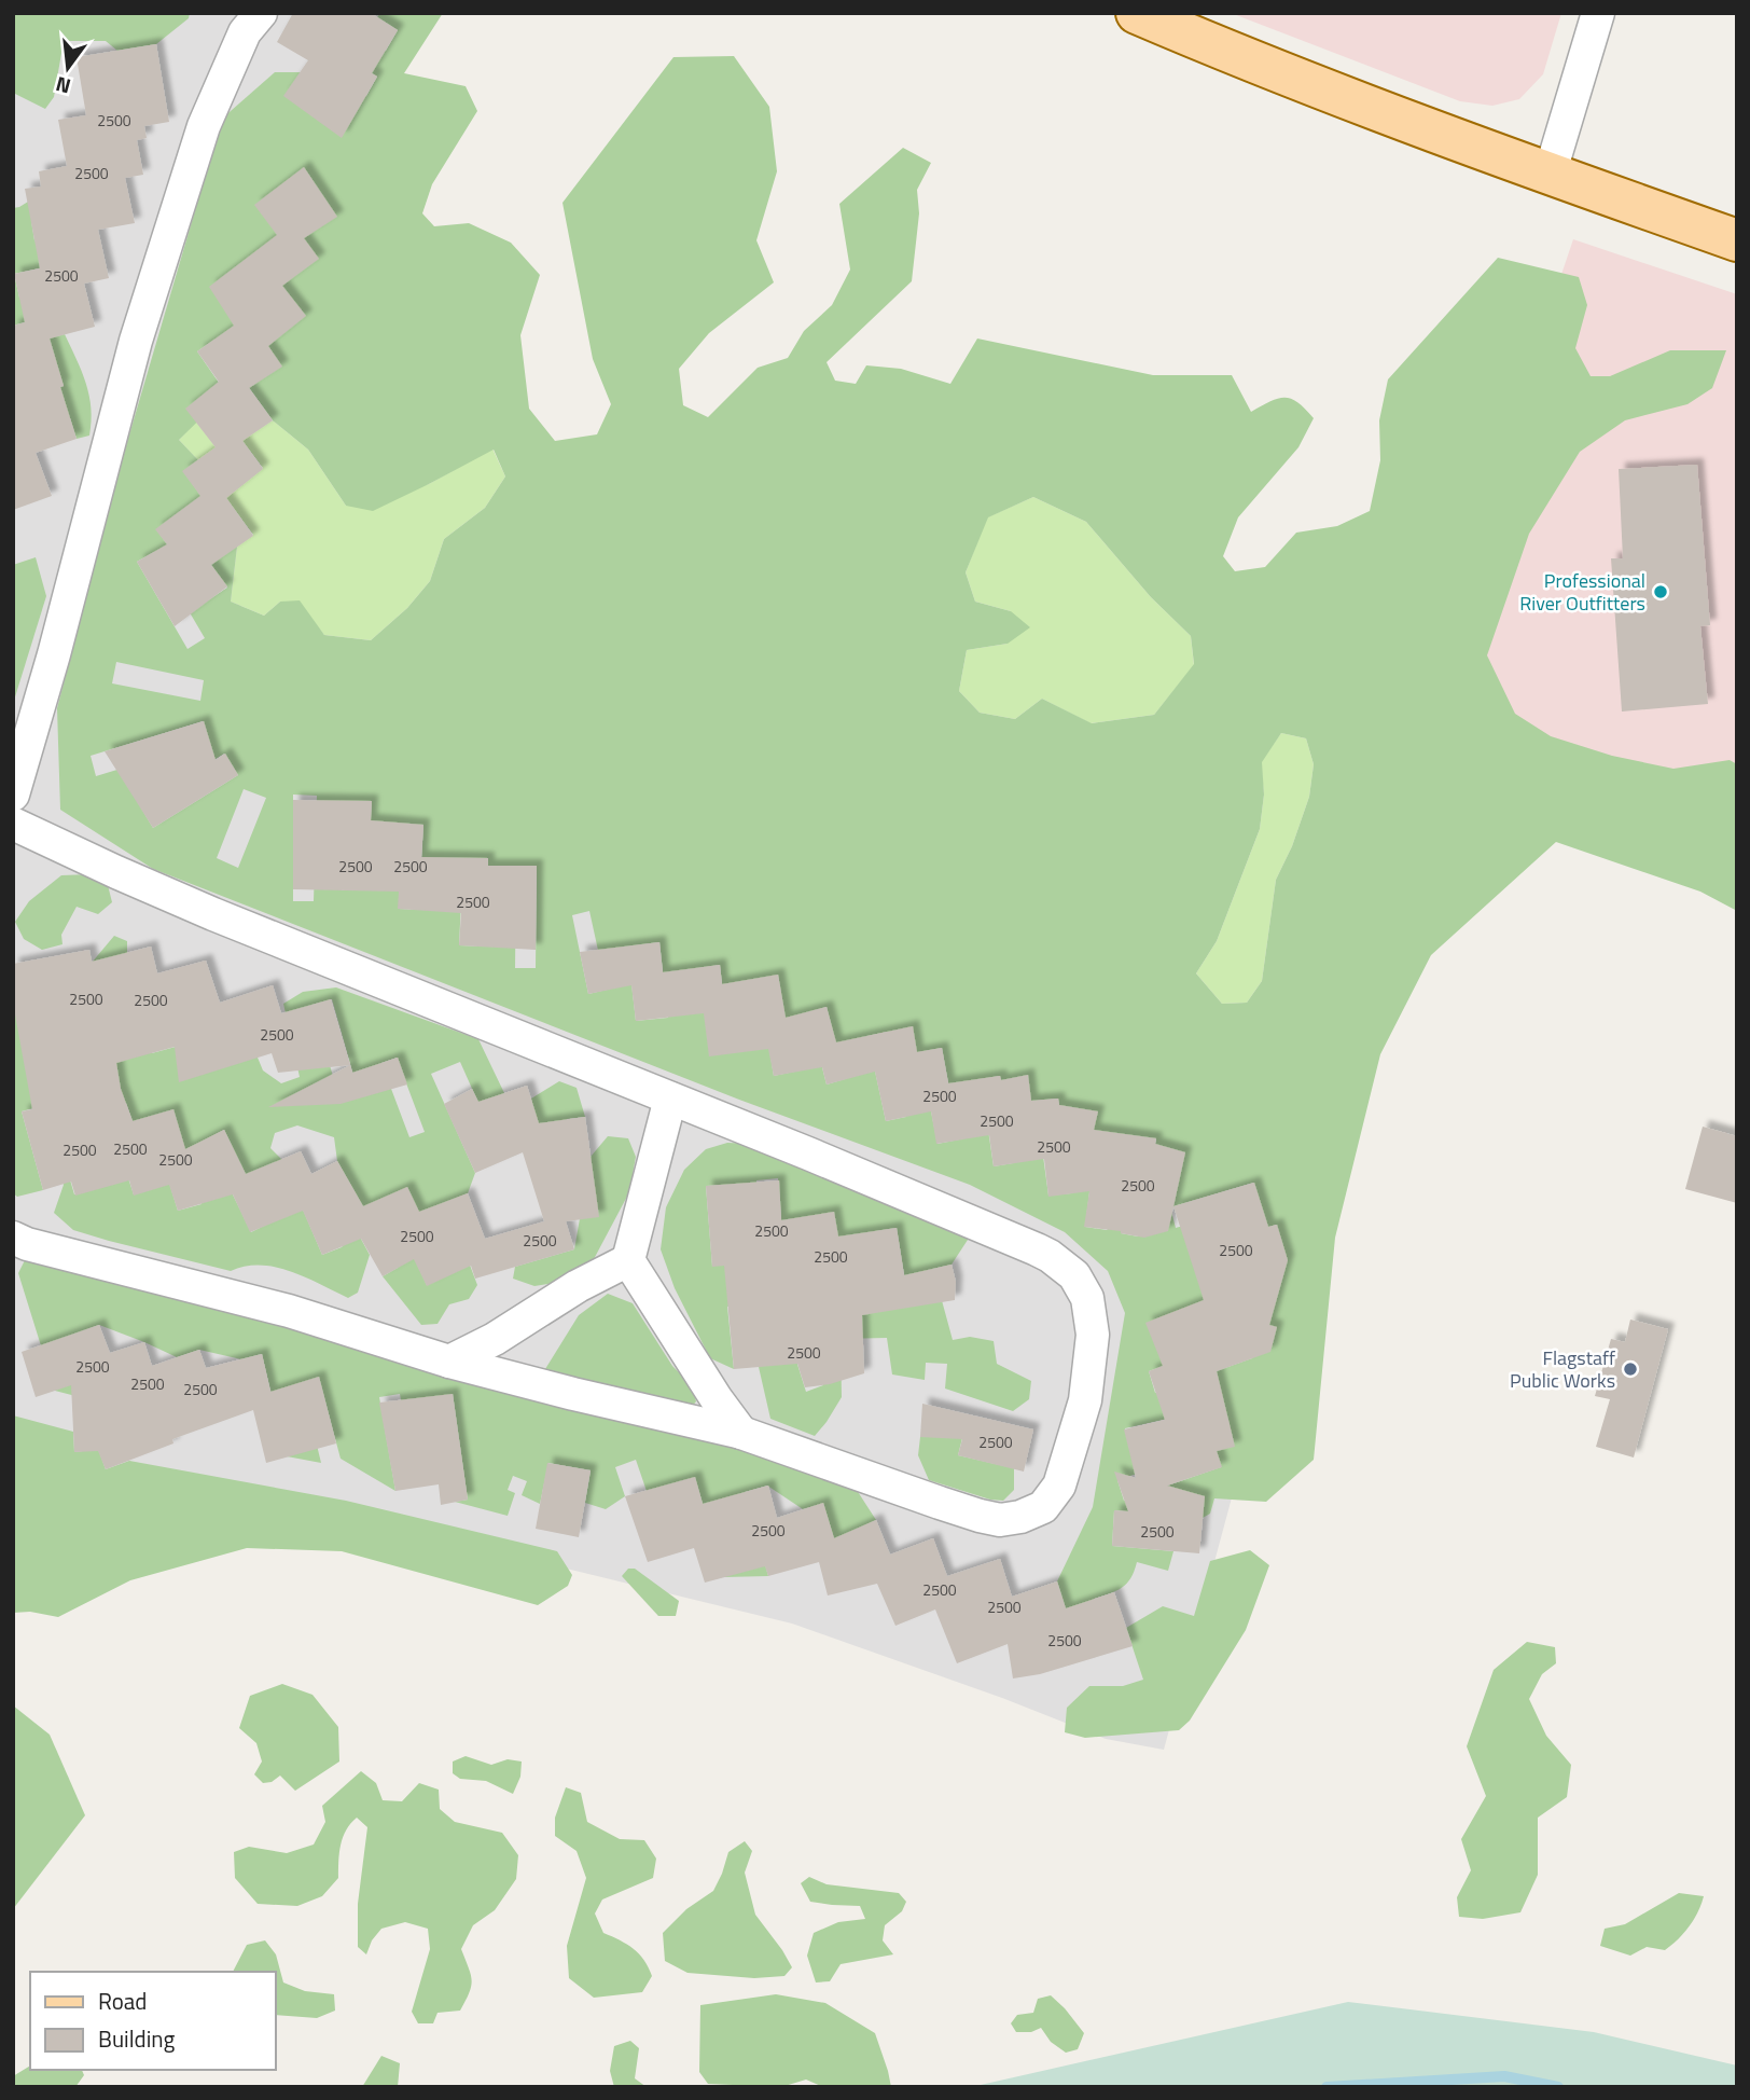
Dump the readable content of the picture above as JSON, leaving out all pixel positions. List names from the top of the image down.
{
  "places": ["Professional River Outfitters", "Flagstaff Public Works"],
  "house_numbers": [
    "2500",
    "2500",
    "2500",
    "2500",
    "2500",
    "2500",
    "2500",
    "2500",
    "2500",
    "2500",
    "2500",
    "2500",
    "2500",
    "2500",
    "2500",
    "2500",
    "2500",
    "2500",
    "2500",
    "2500",
    "2500",
    "2500",
    "2500",
    "2500",
    "2500",
    "2500",
    "2500",
    "2500",
    "2500",
    "2500",
    "2500"
  ],
  "legend": ["Road", "Building"],
  "north": "bottom"
}
